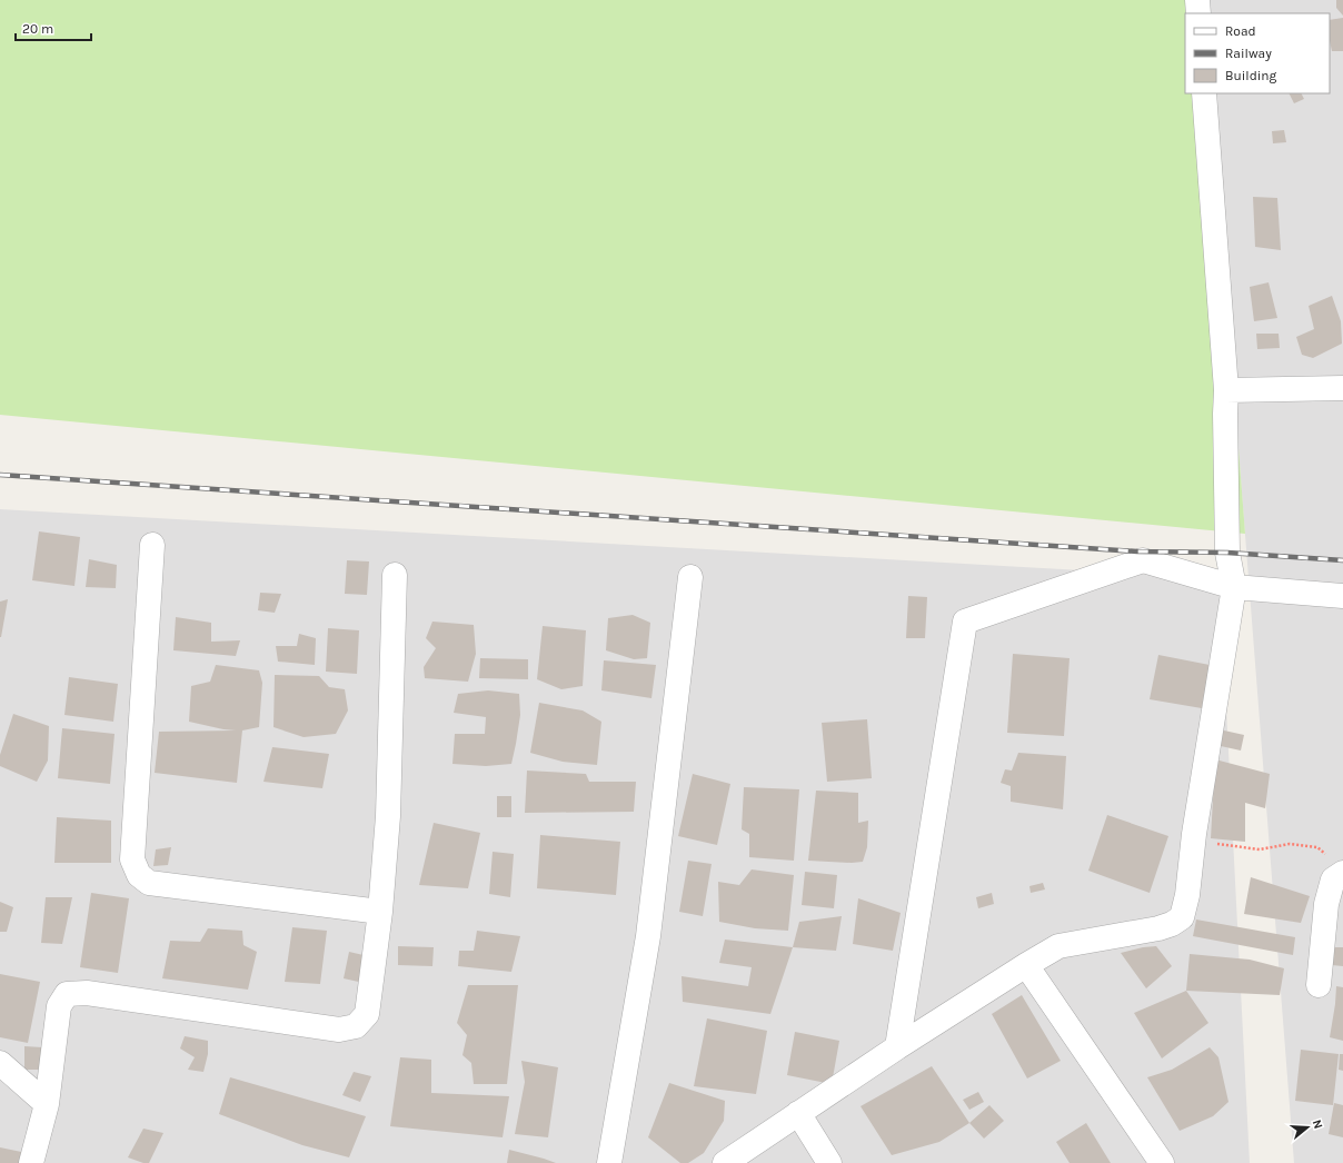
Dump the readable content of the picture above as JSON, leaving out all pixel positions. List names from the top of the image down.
{
  "legend": ["Road", "Railway", "Building"],
  "scale_bar": "20 m",
  "north": "right"
}
